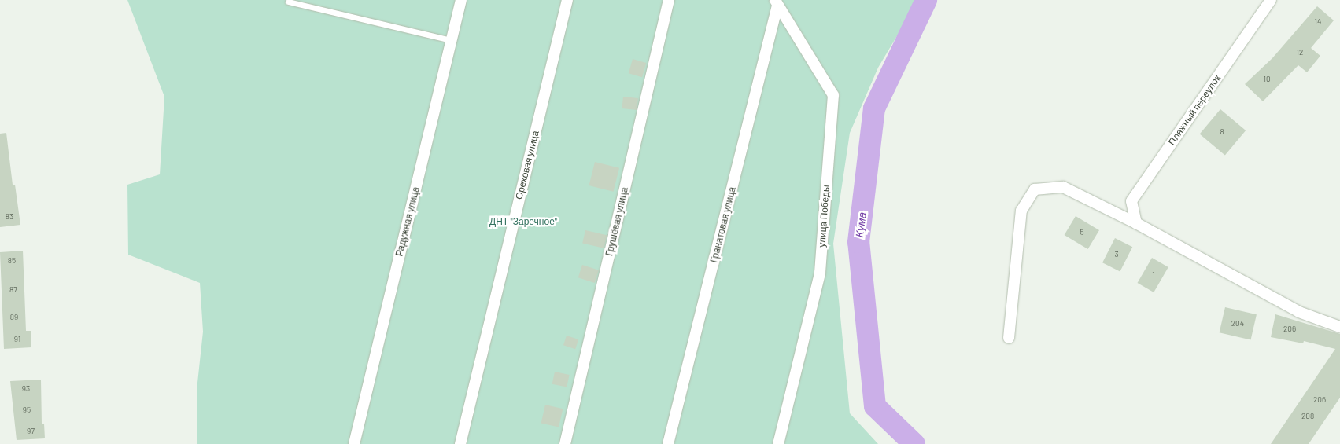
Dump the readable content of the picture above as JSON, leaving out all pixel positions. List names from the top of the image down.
{
  "streets": {
    "street": [
      "Пляжный переулок",
      "Ореховая улица",
      "улица Победы",
      "Радужная улица",
      "Грушёвая улица",
      "Гранатовая улица"
    ]
  },
  "crossings": [
    ["улица Победы", "Гранатовая улица"]
  ],
  "water": ["Кума"],
  "parks": ["ДНТ \"Заречное\""],
  "house_numbers": [
    "14",
    "12",
    "10",
    "8",
    "83",
    "5",
    "3",
    "85",
    "1",
    "87",
    "89",
    "204",
    "206",
    "91",
    "93",
    "206",
    "95",
    "208",
    "97"
  ]
}
